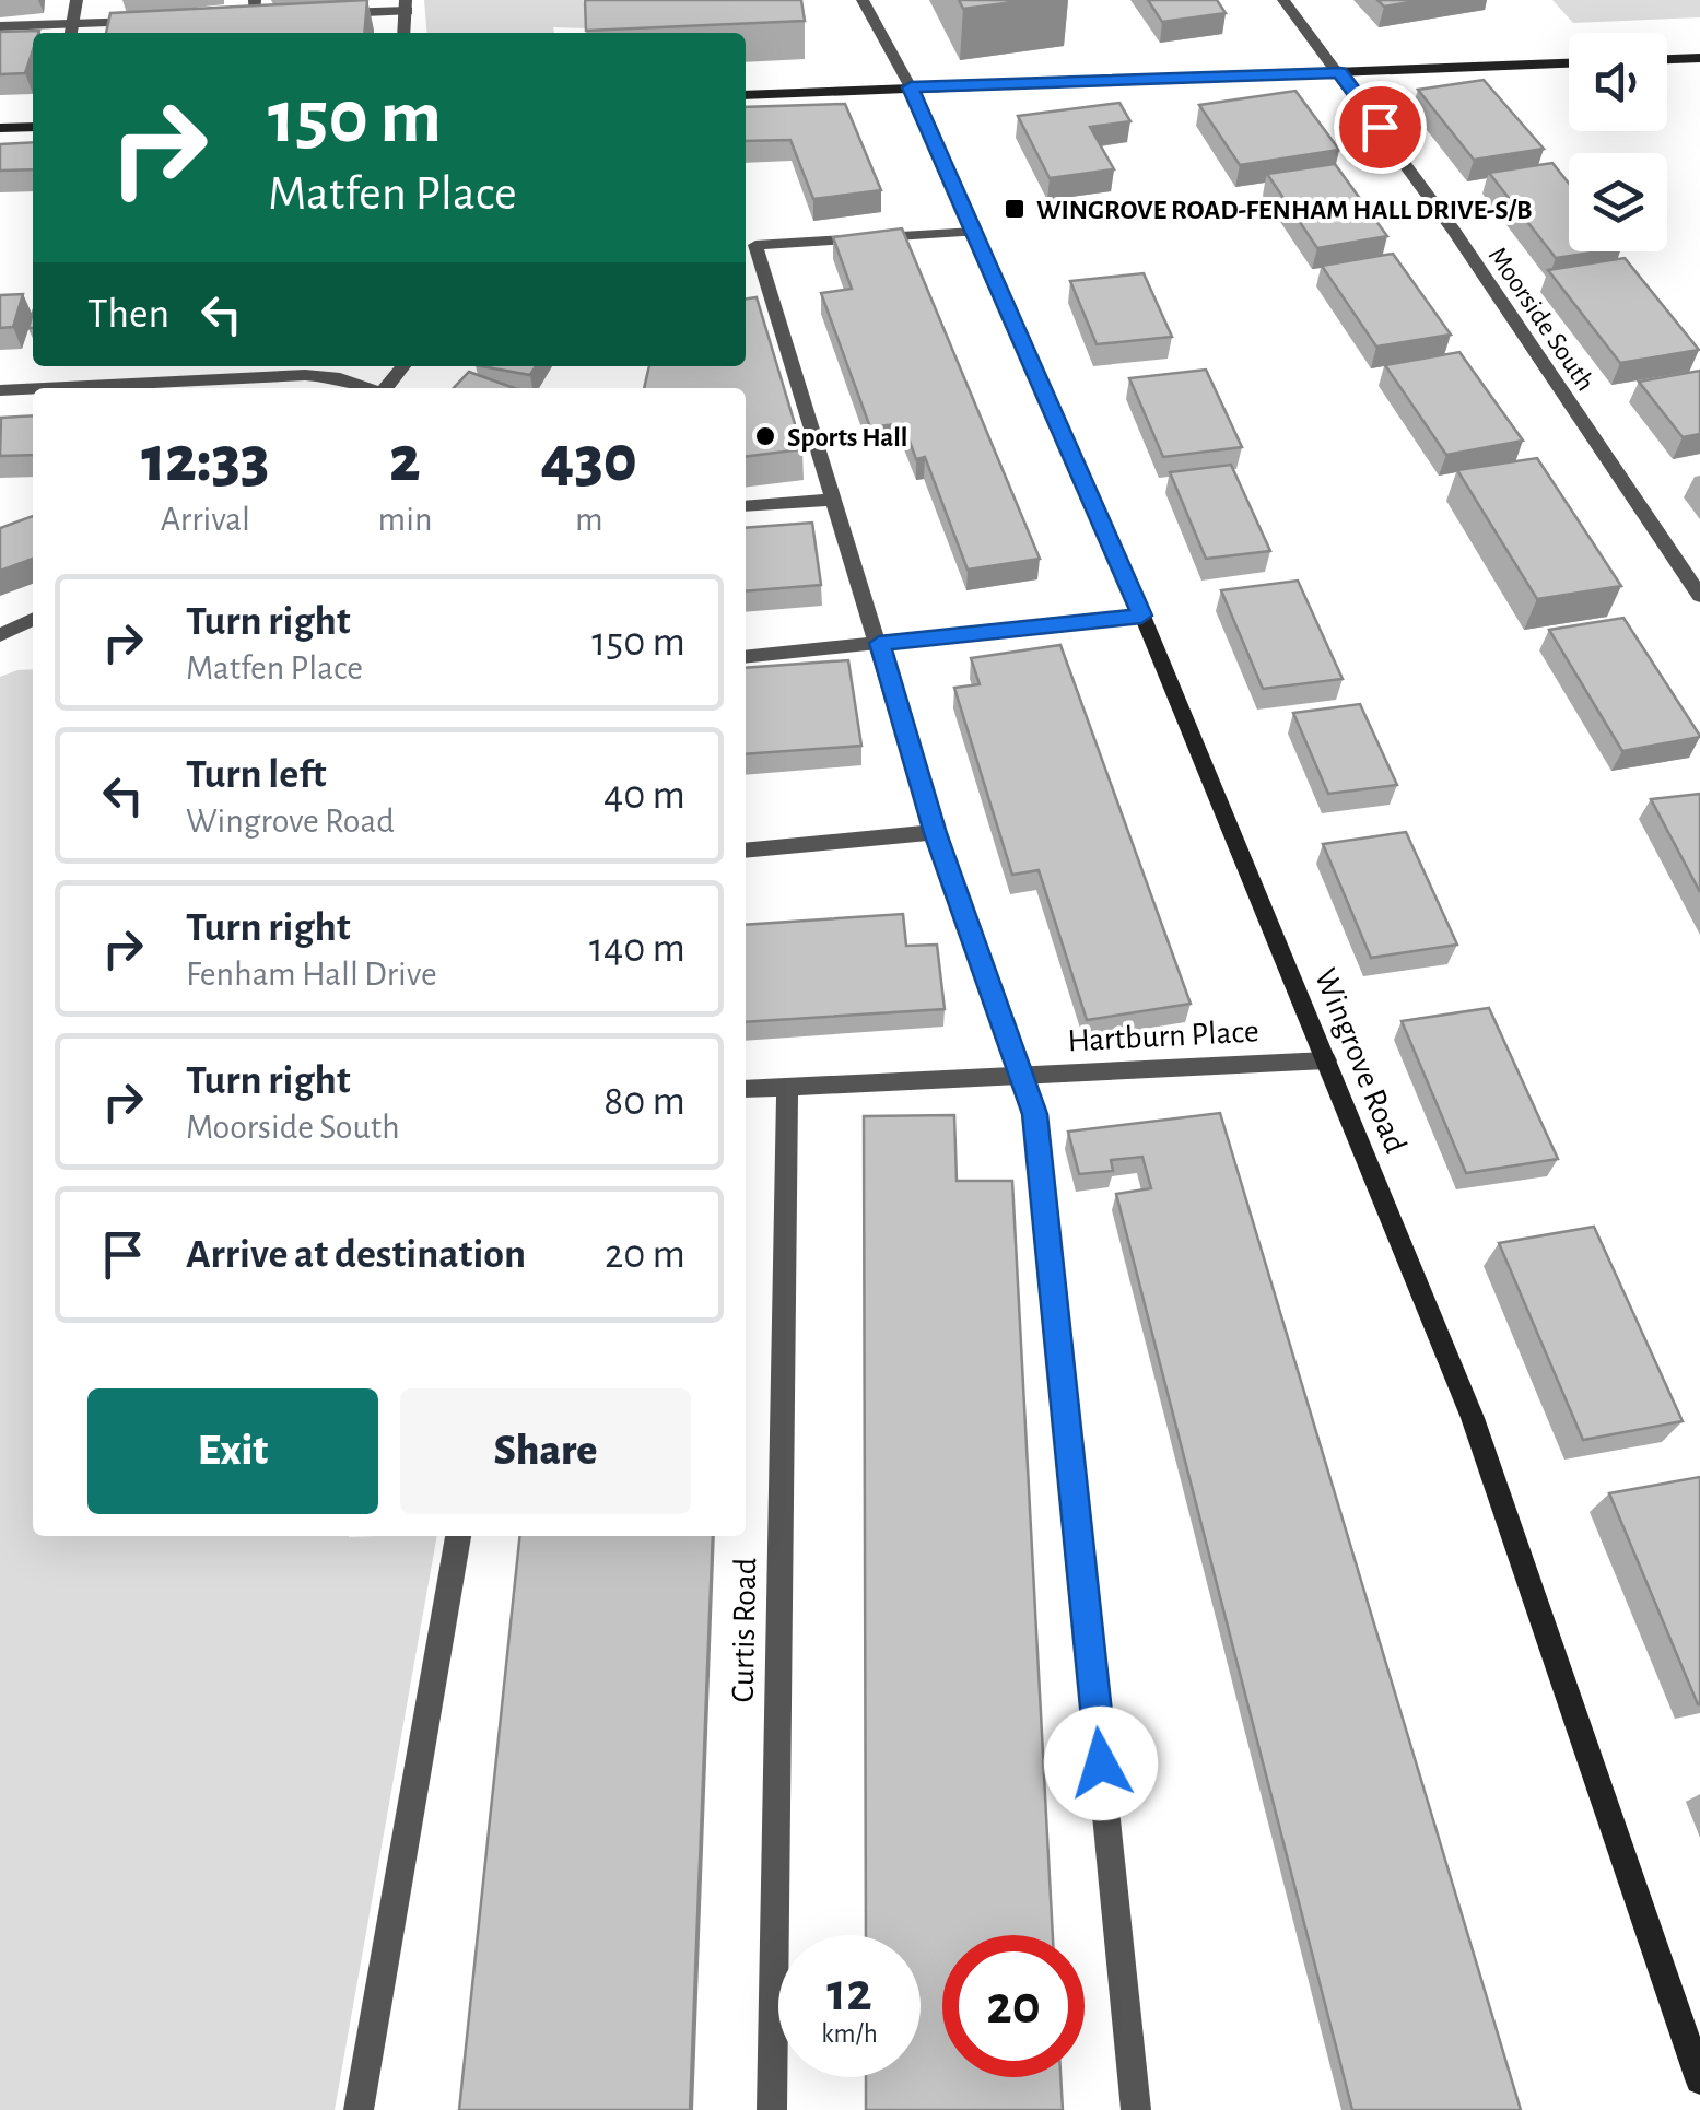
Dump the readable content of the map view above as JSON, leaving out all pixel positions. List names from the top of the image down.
{
  "streets": {
    "street": [
      "Moorside South",
      "Hartburn Place",
      "Wingrove Road",
      "Curtis Road"
    ]
  },
  "crossings": [
    ["Hartburn Place", "Wingrove Road"],
    ["Hartburn Place", "Curtis Road"]
  ],
  "places": {
    "transit": ["WINGROVE ROAD-FENHAM HALL DRIVE-S/B"],
    "other": ["Sports Hall"]
  },
  "page": {
    "turn": ["150 m", "Matfen Place"],
    "then": "Then",
    "eta": [
      "12:33",
      "Arrival",
      "2",
      "min",
      "430",
      "m"
    ],
    "list": [
      {
        "name": "Turn right",
        "note": "Matfen Place",
        "value": "150 m"
      },
      {
        "name": "Turn left",
        "note": "Wingrove Road",
        "value": "40 m"
      },
      {
        "name": "Turn right",
        "note": "Fenham Hall Drive",
        "value": "140 m"
      },
      {
        "name": "Turn right",
        "note": "Moorside South",
        "value": "80 m"
      },
      {
        "name": "Arrive at destination",
        "value": "20 m"
      }
    ],
    "buttons": ["Exit", "Share"],
    "speed": "12 km/h",
    "limit": "20"
  }
}
